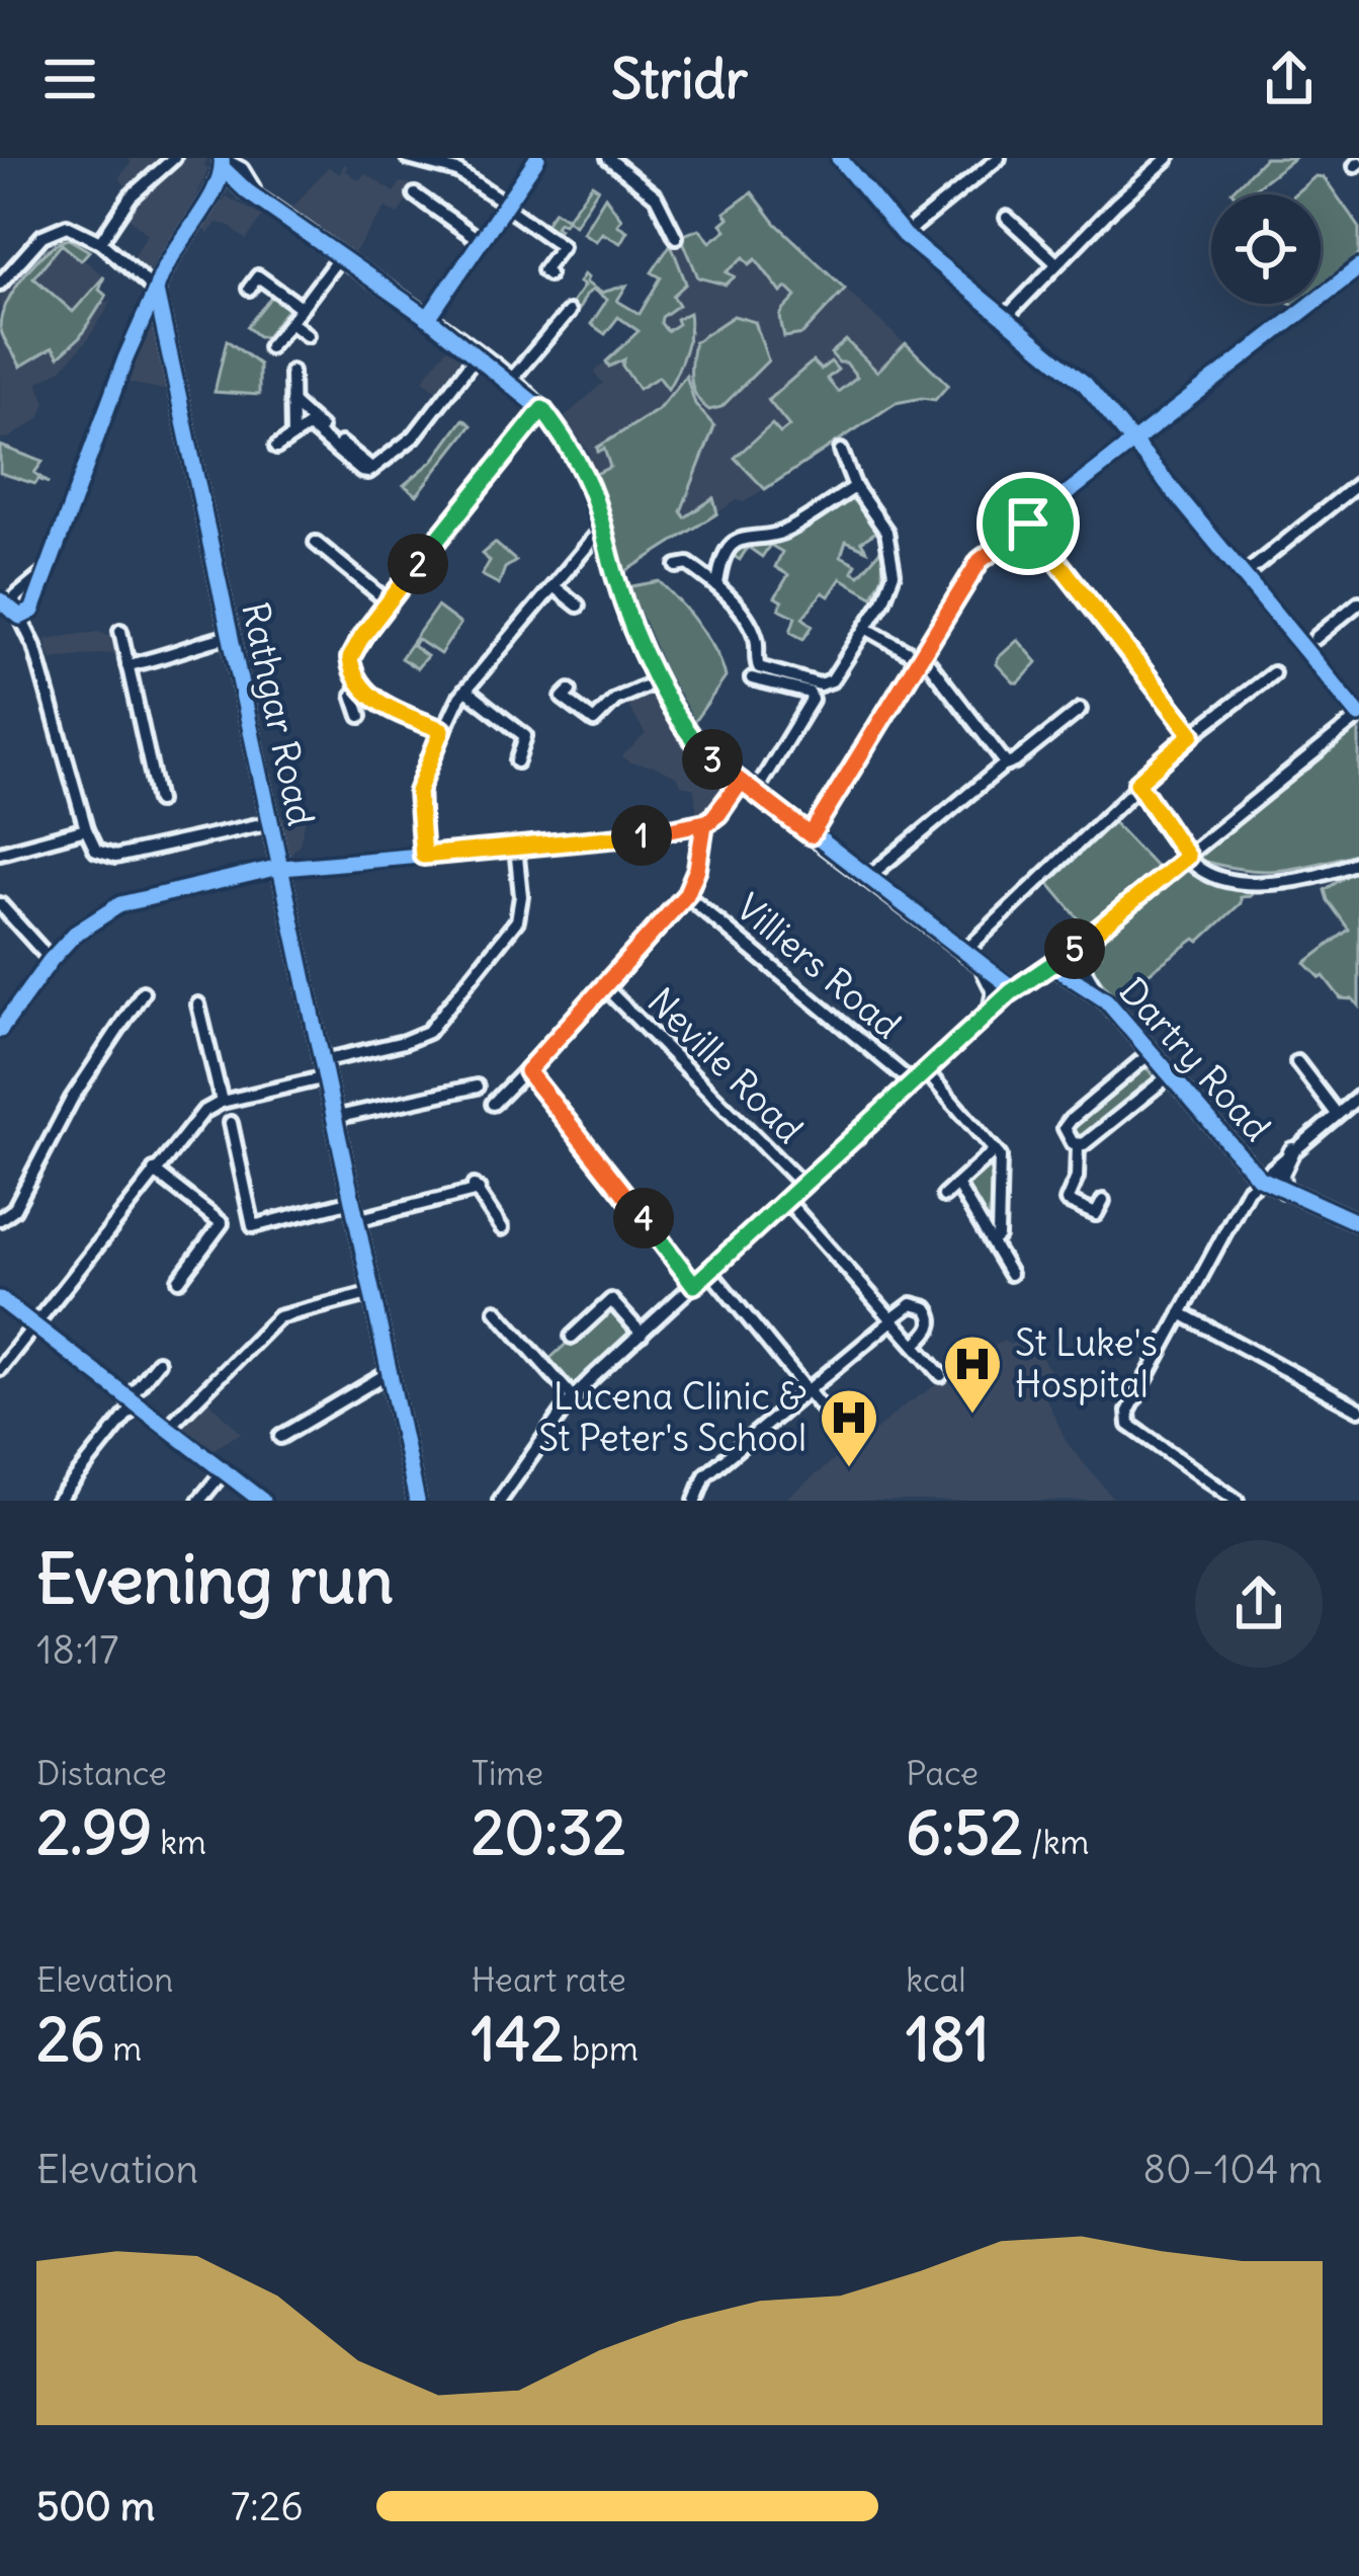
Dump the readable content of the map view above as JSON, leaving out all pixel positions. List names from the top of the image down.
{
  "streets": {
    "main road": ["Rathgar Road", "Dartry Road"],
    "street": ["Villiers Road", "Neville Road"]
  },
  "places": {
    "hospital": ["St Luke's Hospital", "Lucena Clinic & St Peter's School"]
  },
  "page": {
    "header": "Stridr",
    "pins": [
      "2",
      "3",
      "1",
      "5",
      "4"
    ],
    "heading": ["Evening run", "18:17"],
    "stats": [
      ["Distance", "2.99 km"],
      ["Time", "20:32"],
      ["Pace", "6:52 /km"],
      ["Elevation", "26 m"],
      ["Heart rate", "142 bpm"],
      ["kcal", "181"]
    ],
    "chart": ["Elevation", "80–104 m"],
    "list": [
      {
        "name": "500 m",
        "note": "7:26"
      }
    ]
  }
}
